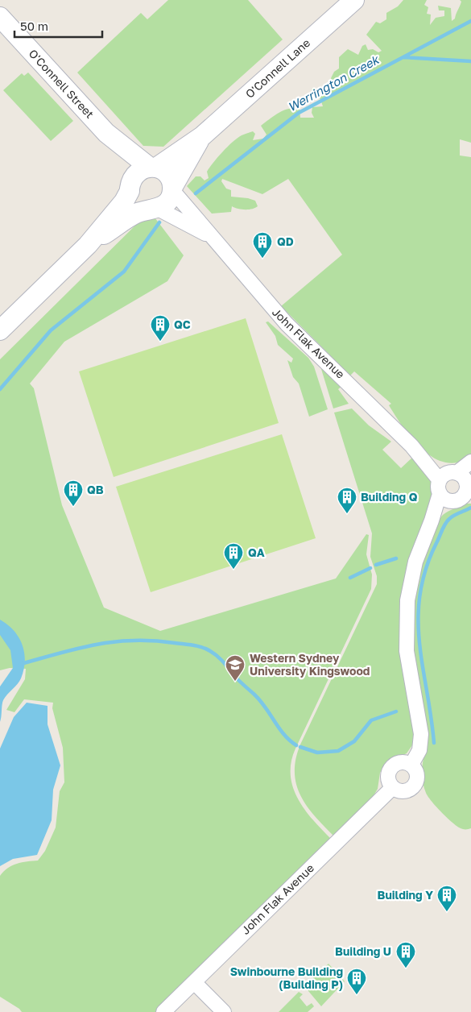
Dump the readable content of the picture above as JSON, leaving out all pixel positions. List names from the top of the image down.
{
  "streets": {
    "street": ["O'Connell Lane", "O'Connell Street", "John Flak Avenue"]
  },
  "crossings": [
    ["O'Connell Lane", "O'Connell Street"],
    ["O'Connell Lane", "John Flak Avenue"],
    ["O'Connell Street", "John Flak Avenue"]
  ],
  "water": ["Werrington Creek"],
  "places": {
    "building": [
      "QD",
      "QC",
      "QB",
      "Building Q",
      "QA",
      "Building Y",
      "Building U",
      "Swinbourne Building (Building P)"
    ],
    "school or university": ["Western Sydney University Kingswood"]
  },
  "scale_bar": "50 m"
}
